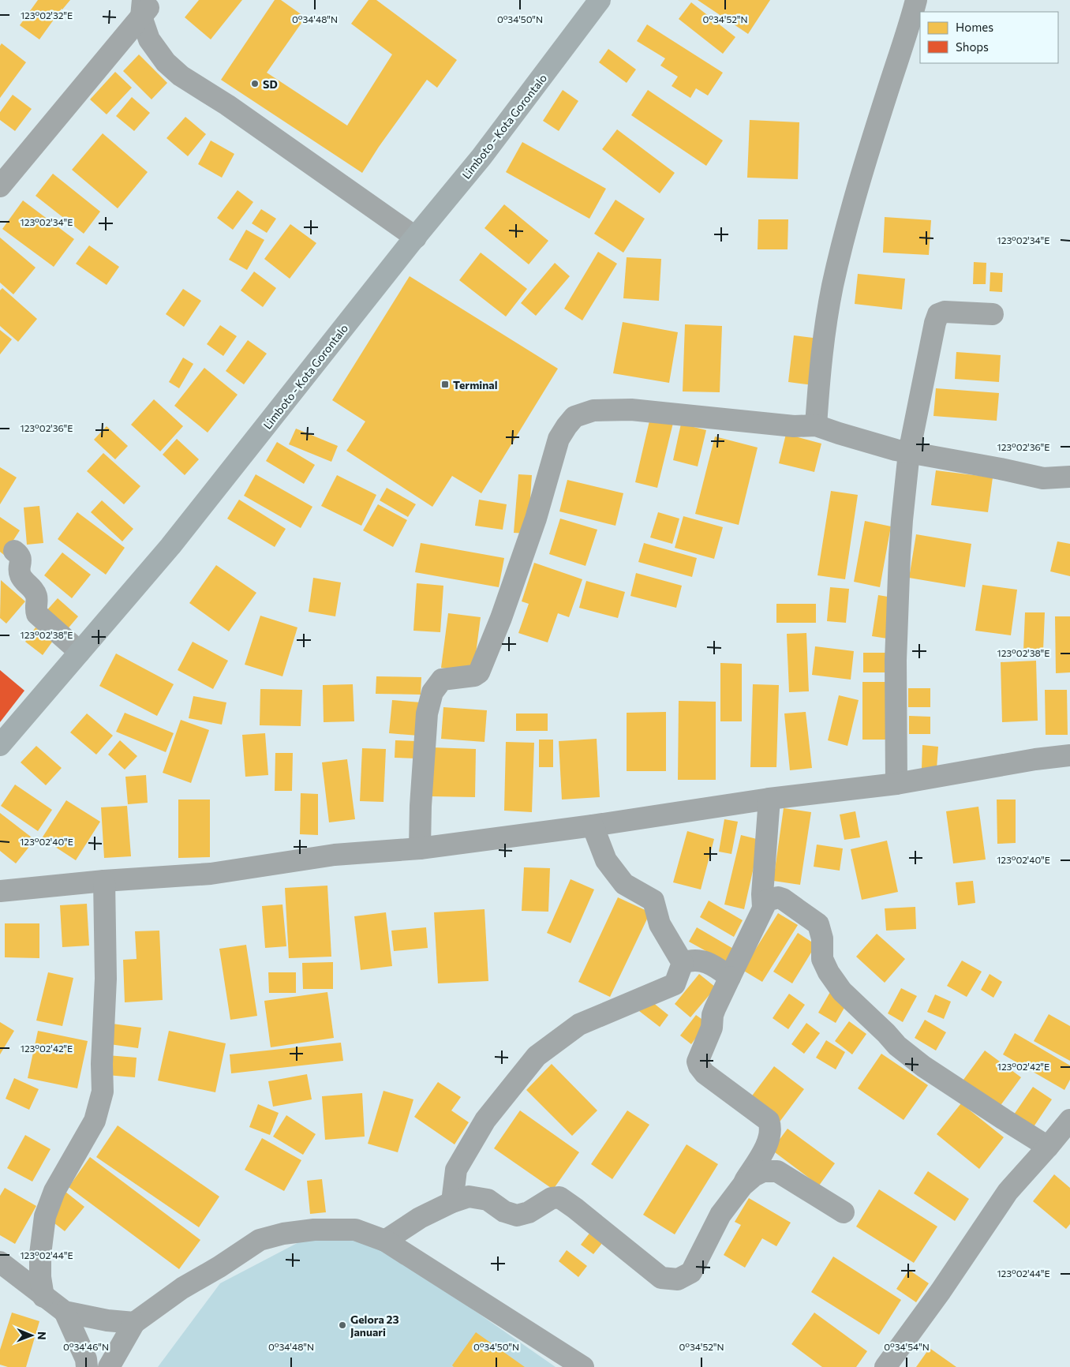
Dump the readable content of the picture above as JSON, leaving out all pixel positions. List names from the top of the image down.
{
  "streets": {
    "highway": ["Limboto - Kota Gorontalo"]
  },
  "places": {
    "other": ["SD", "Gelora 23 Januari"],
    "transit": ["Terminal"]
  },
  "legend": ["Homes", "Shops"],
  "north": "right",
  "coordinates": [
    "123°02'32\"E",
    "0°34'48\"N",
    "0°34'50\"N",
    "0°34'52\"N",
    "123°02'34\"E",
    "123°02'36\"E",
    "123°02'38\"E",
    "123°02'40\"E",
    "123°02'42\"E",
    "123°02'44\"E",
    "0°34'46\"N",
    "0°34'54\"N"
  ]
}
